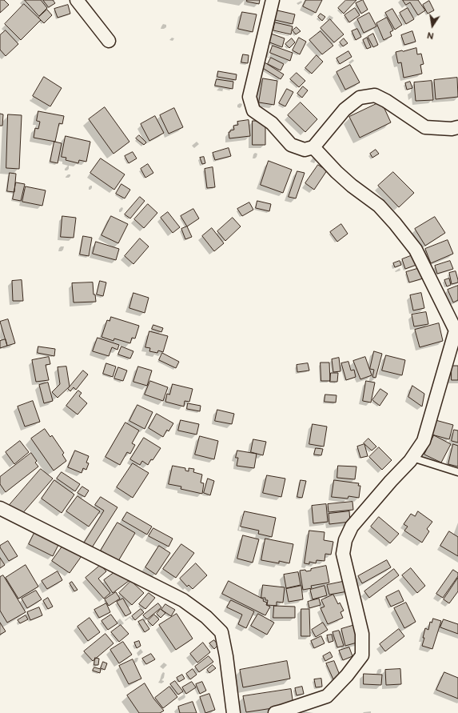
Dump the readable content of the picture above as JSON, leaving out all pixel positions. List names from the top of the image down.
{
  "north": "bottom"
}
